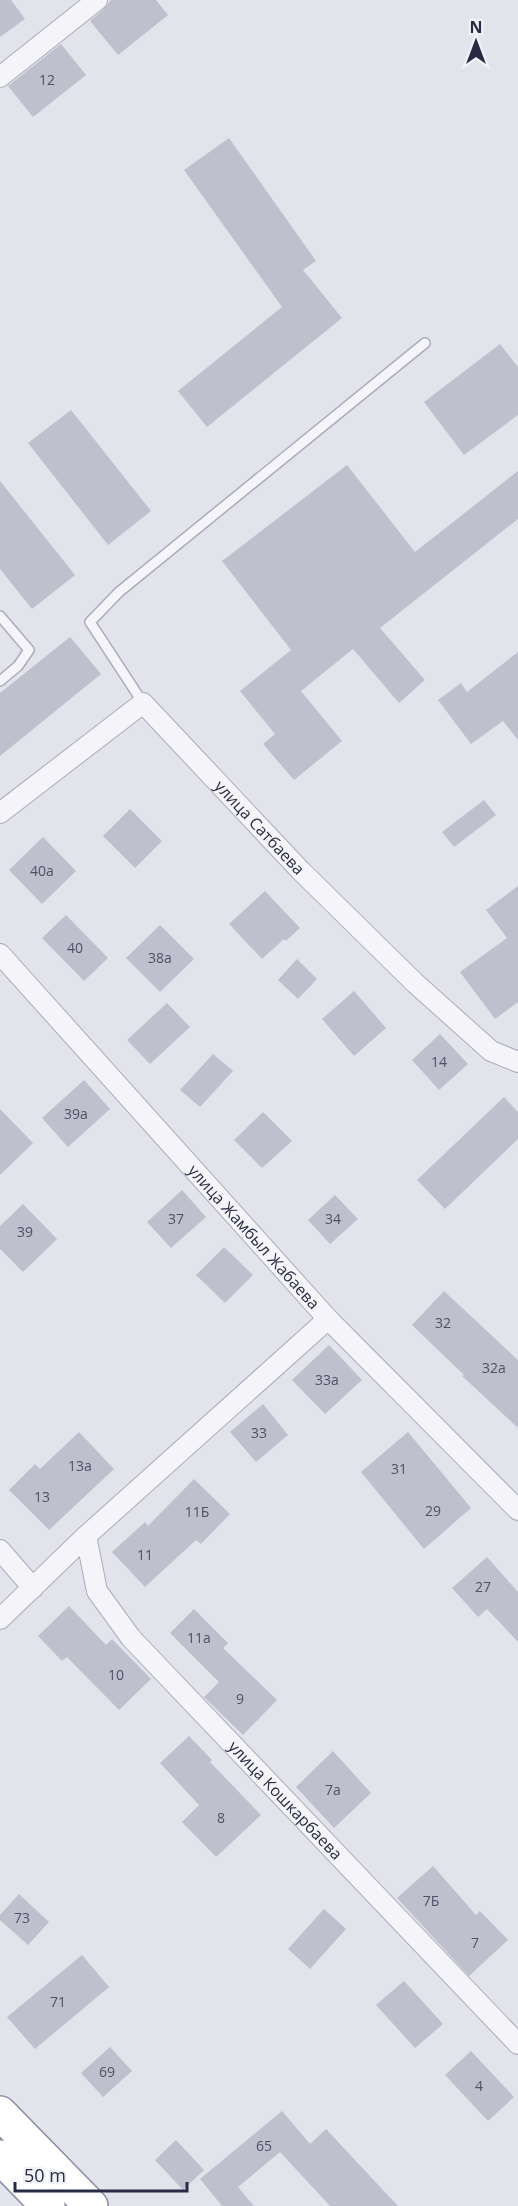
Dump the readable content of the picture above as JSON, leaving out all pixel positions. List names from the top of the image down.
{
  "streets": {
    "street": ["улица Сатбаева", "улица Жамбыл Жабаева", "улица Кошкарбаева"]
  },
  "house_numbers": [
    "12",
    "40а",
    "40",
    "38а",
    "14",
    "39а",
    "37",
    "34",
    "39",
    "32",
    "32а",
    "33а",
    "33",
    "13а",
    "31",
    "13",
    "29",
    "11Б",
    "11",
    "27",
    "11а",
    "10",
    "9",
    "7а",
    "8",
    "7Б",
    "73",
    "7",
    "71",
    "69",
    "4",
    "65"
  ],
  "scale_bar": "50 m",
  "north": "top"
}
